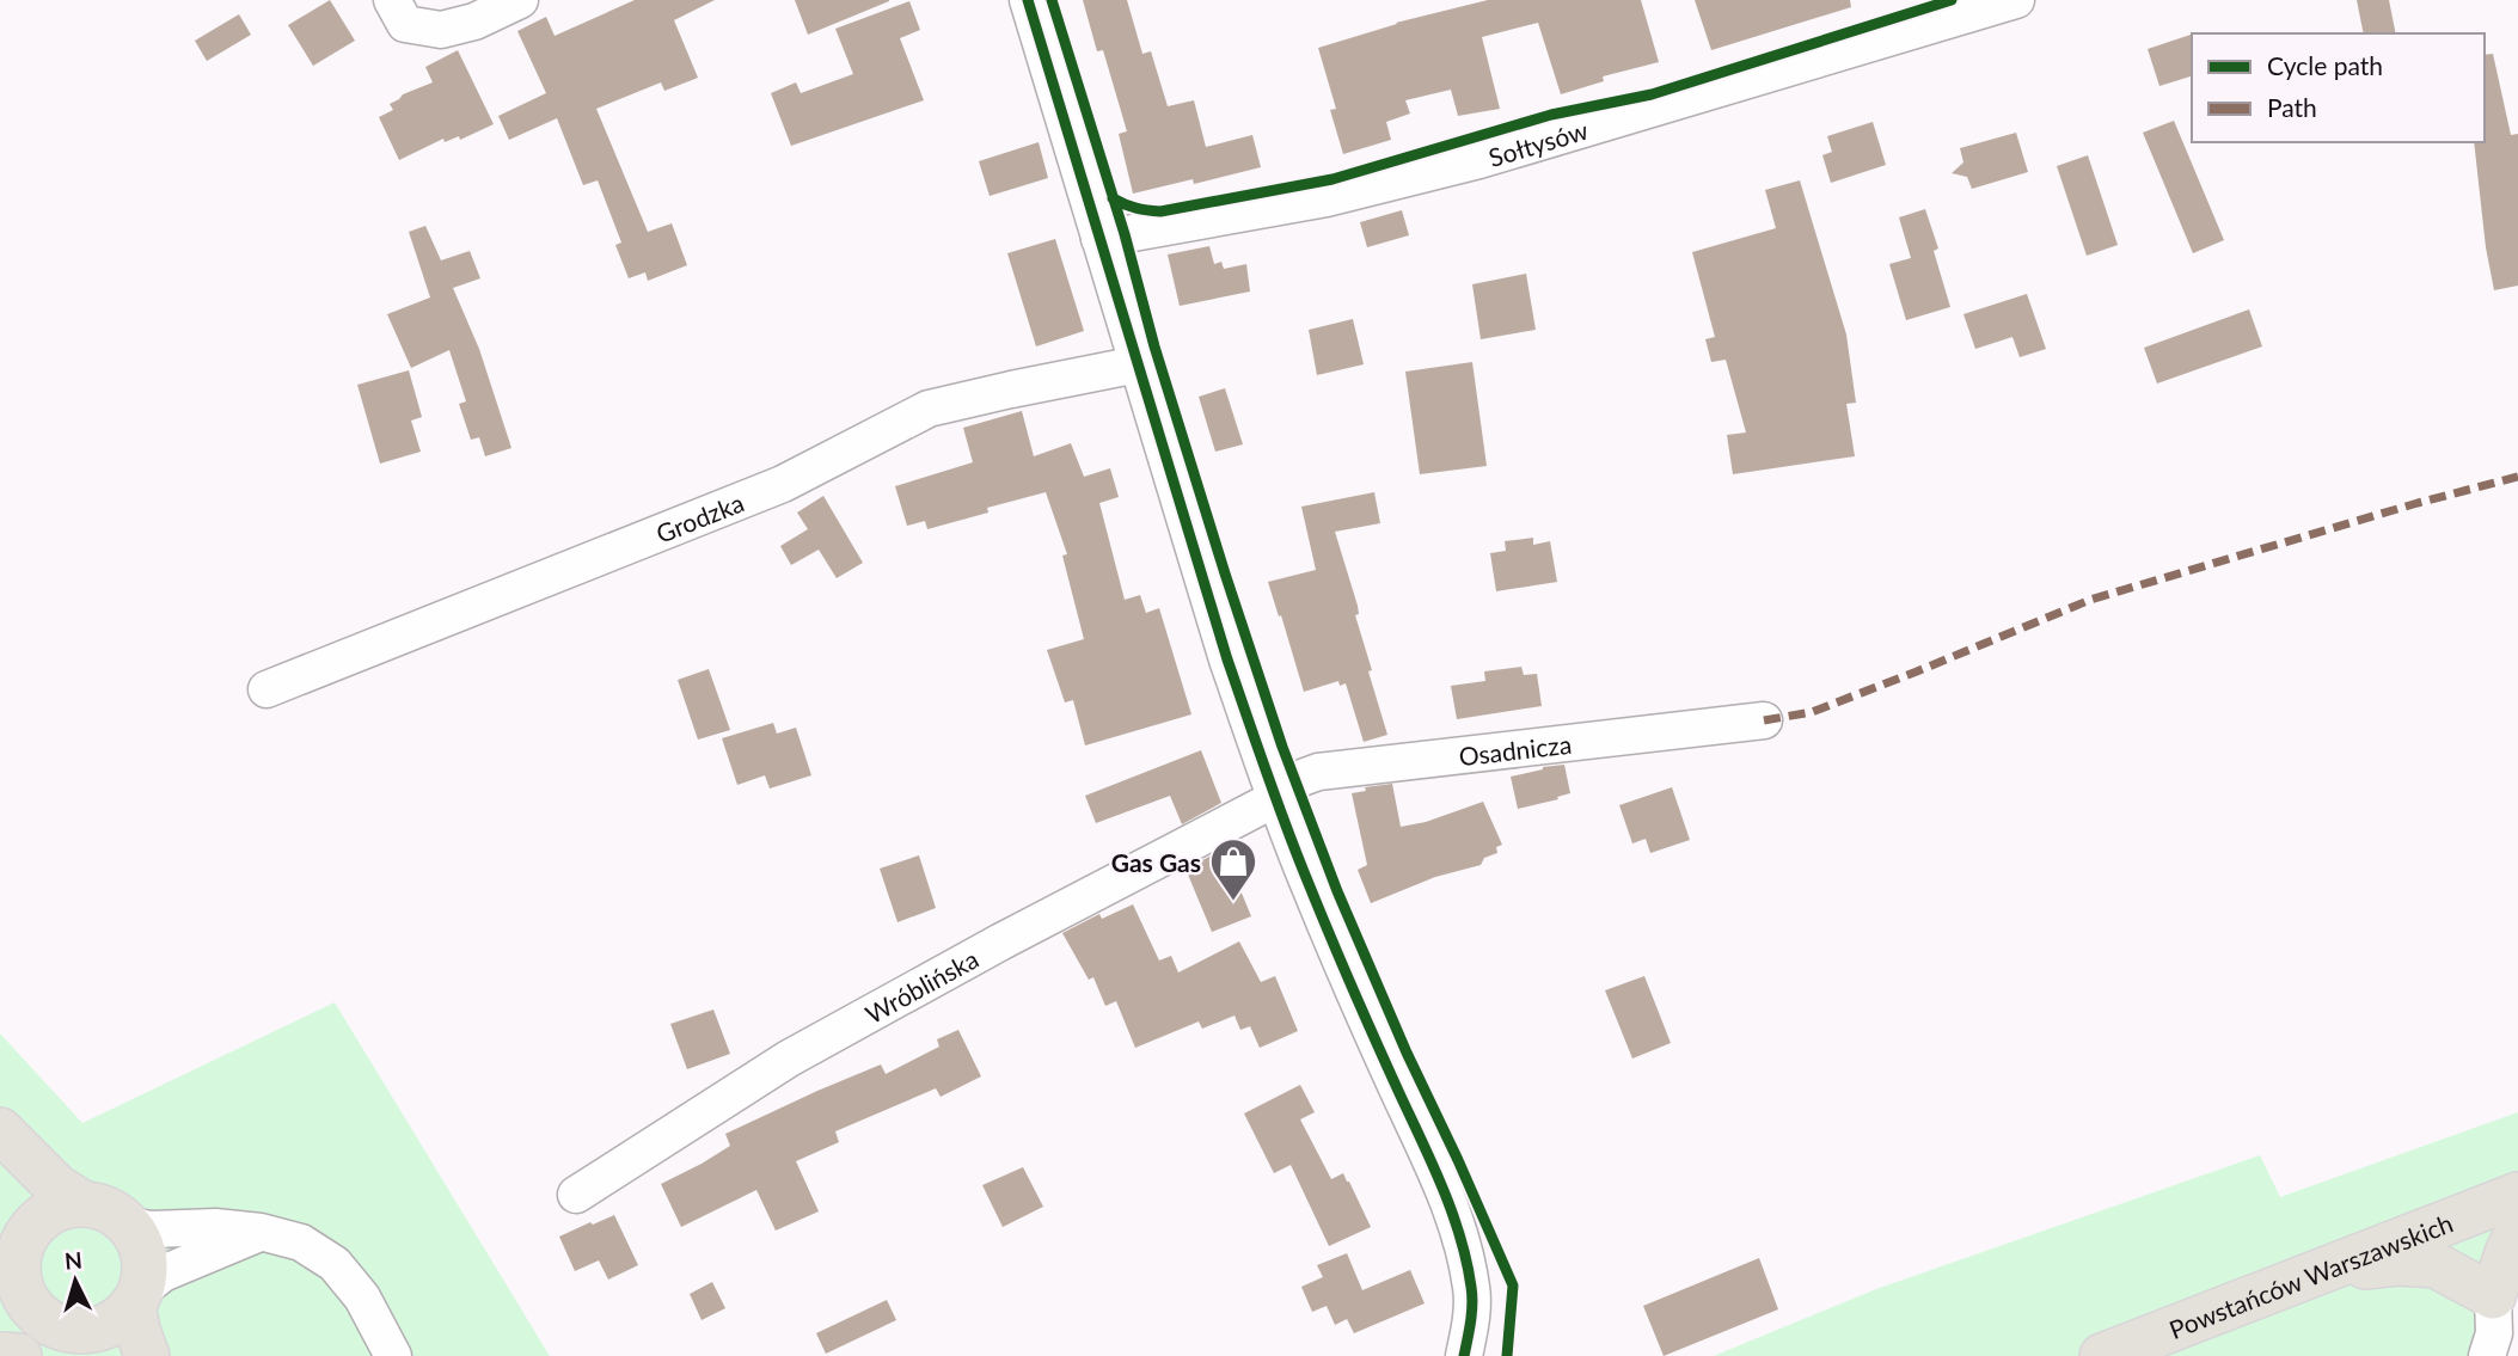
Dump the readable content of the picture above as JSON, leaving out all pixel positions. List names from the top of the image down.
{
  "streets": {
    "main road": ["Powstańców Warszawskich"],
    "street": [
      "Sołtysów",
      "Grodzka",
      "Osadnicza",
      "Wróblińska"
    ]
  },
  "crossings": [
    ["Osadnicza", "Wróblińska"]
  ],
  "places": {
    "shop": ["Gas Gas"]
  },
  "legend": ["Cycle path", "Path"],
  "north": "top"
}
